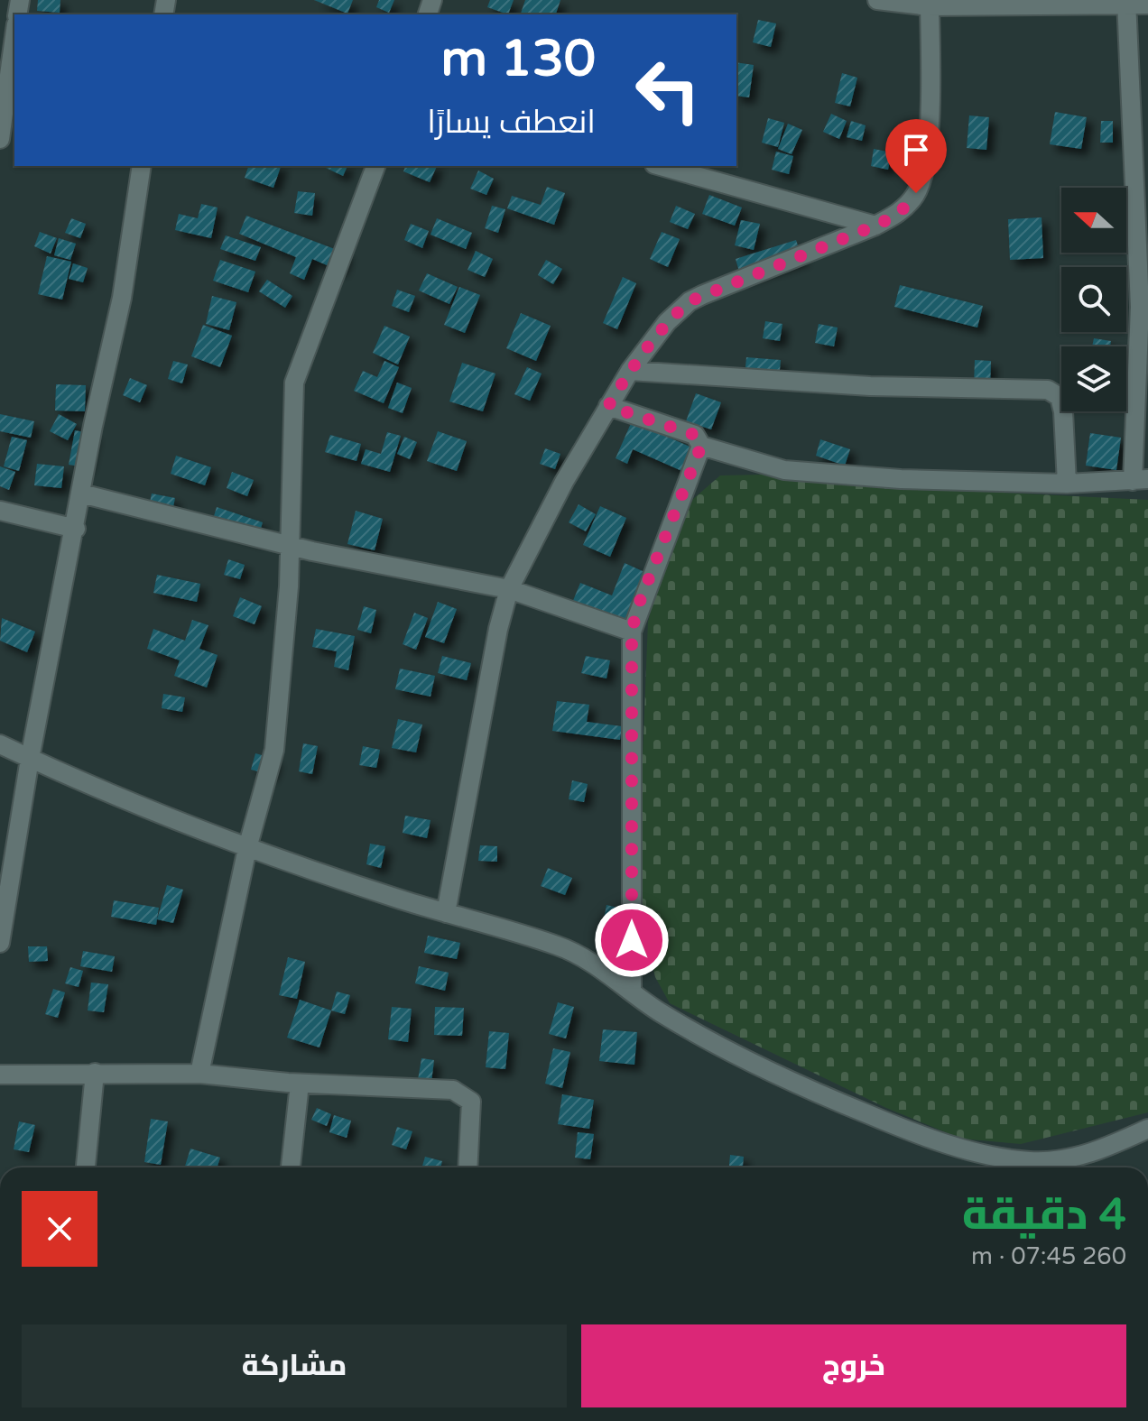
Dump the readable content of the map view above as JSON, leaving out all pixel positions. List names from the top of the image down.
{
  "north": "left",
  "page": {
    "turn": ["130 m", "انعطف يسارًا"],
    "heading": ["4 دقيقة", "260 m · 07:45"],
    "buttons": ["خروج", "مشاركة"]
  }
}
